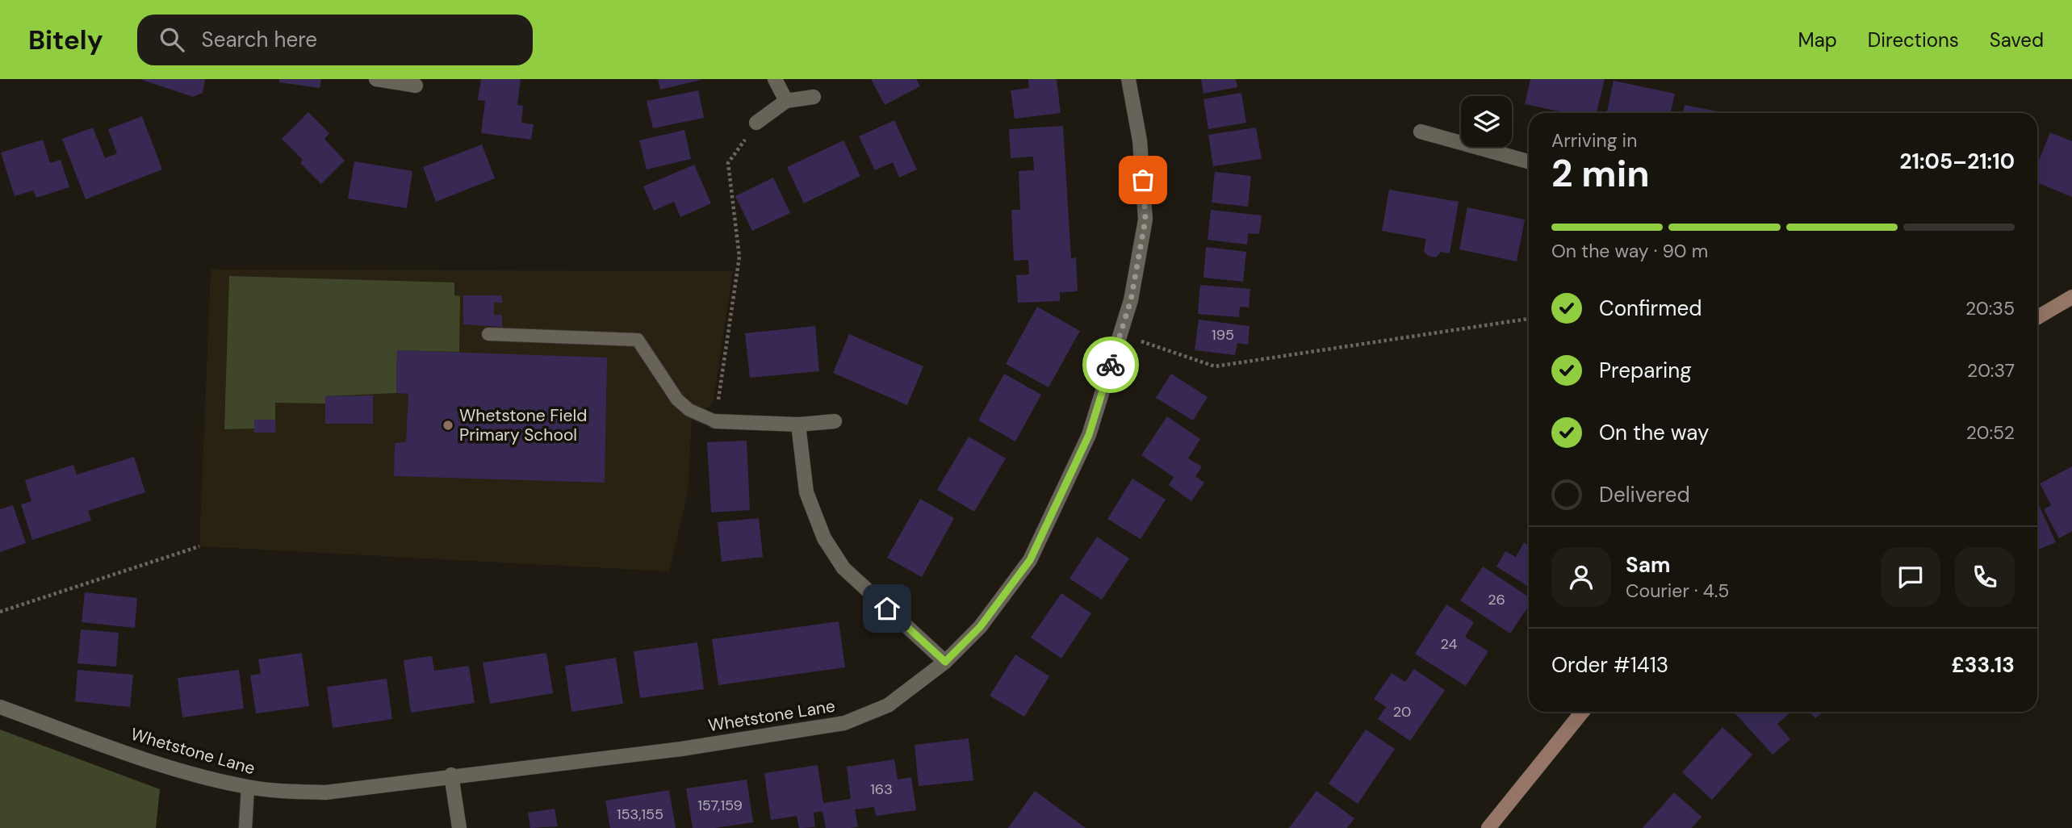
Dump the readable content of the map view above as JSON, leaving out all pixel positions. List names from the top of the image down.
{
  "streets": {
    "street": ["Whetstone Lane"]
  },
  "places": ["Whetstone Field Primary School"],
  "house_numbers": [
    "195",
    "26",
    "24",
    "20",
    "163",
    "157,159",
    "153,155"
  ],
  "page": {
    "header": "Bitely",
    "search": "Search here",
    "nav": ["Map", "Directions", "Saved"],
    "heading": ["2 min", "Arriving in", "21:05–21:10"],
    "panel": [
      "Sam",
      "Courier · 4.5",
      "Order #1413",
      "£33.13"
    ],
    "bar": "On the way · 90 m",
    "list": [
      ["Confirmed", "20:35"],
      ["Preparing", "20:37"],
      ["On the way", "20:52"],
      "Delivered"
    ]
  }
}
